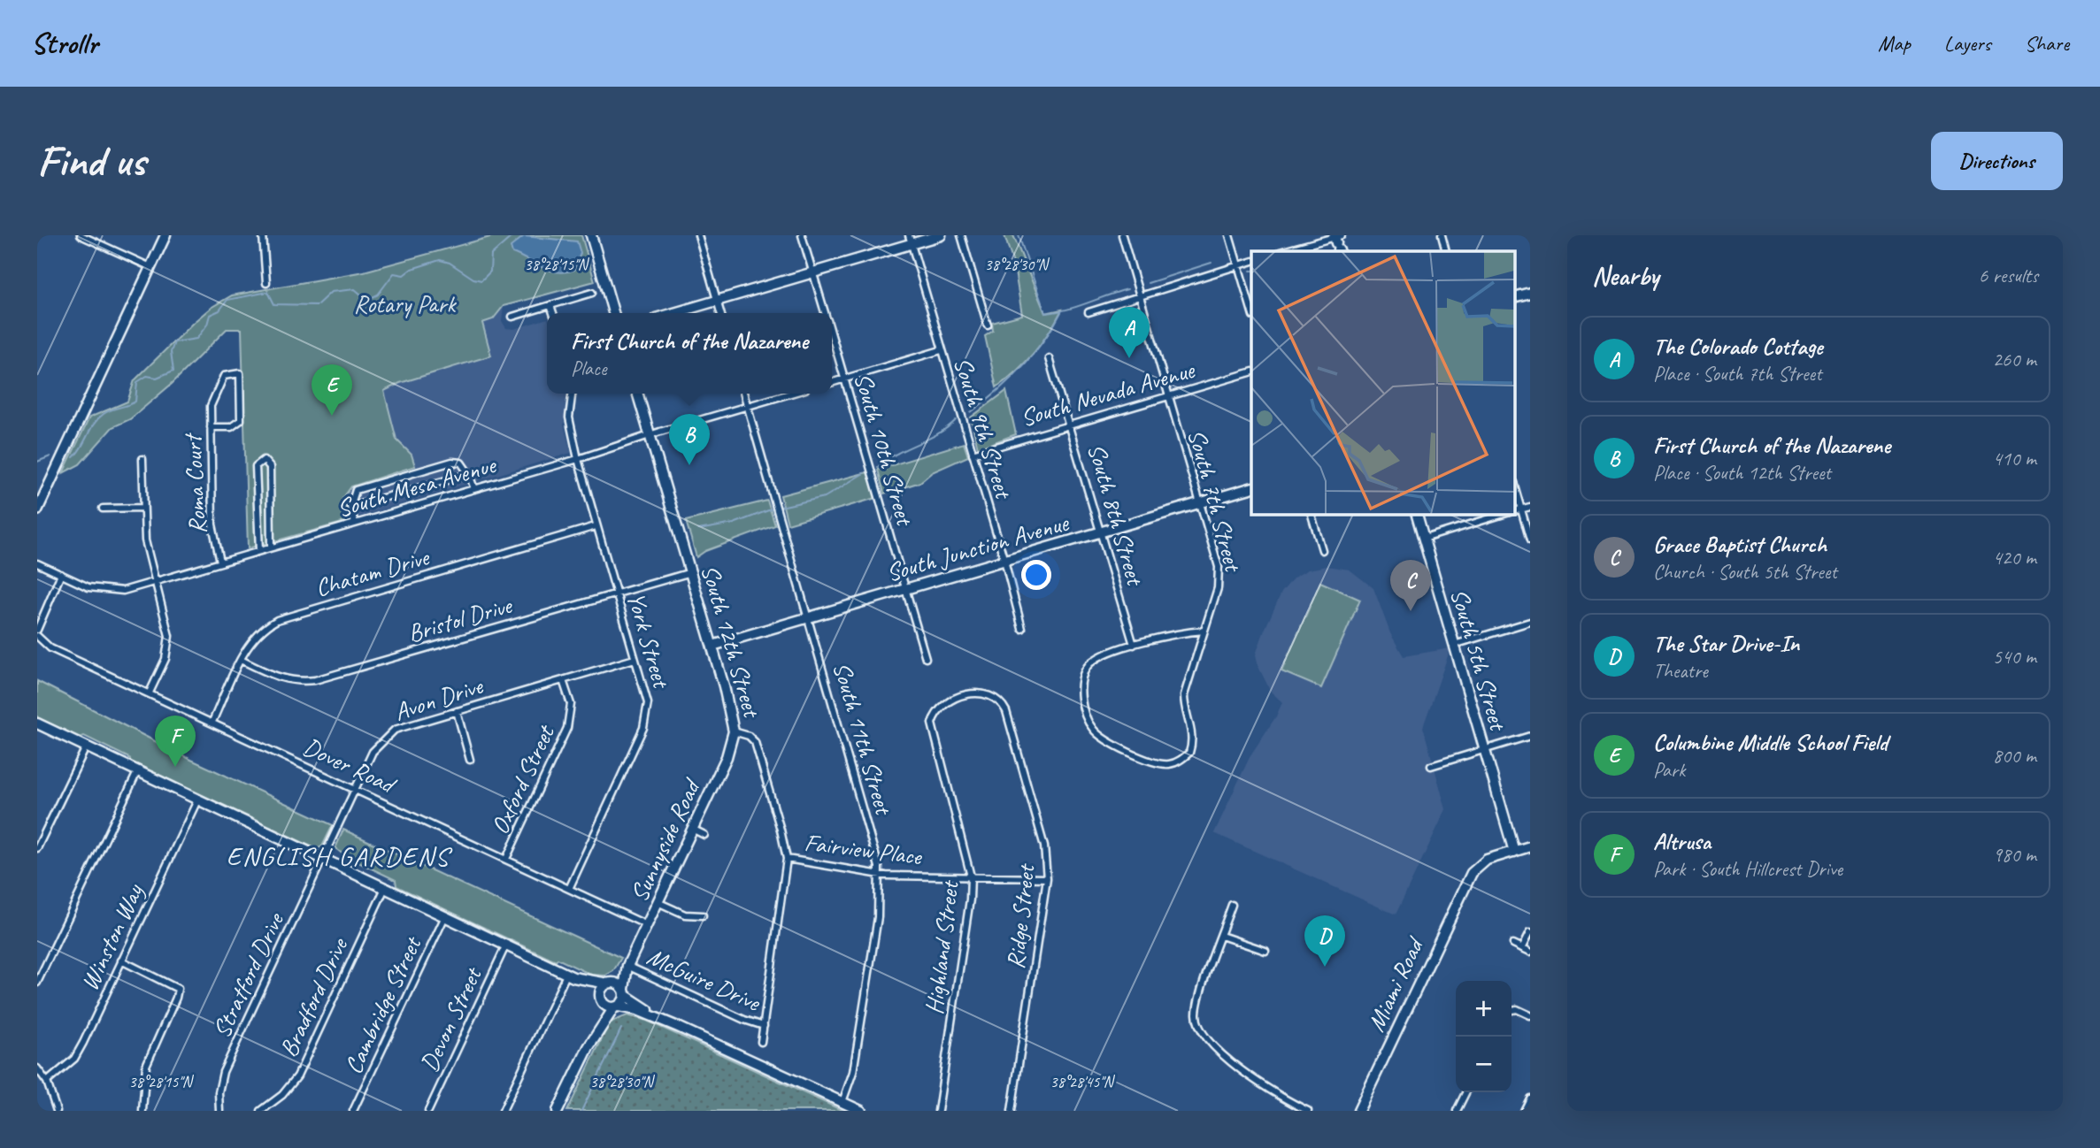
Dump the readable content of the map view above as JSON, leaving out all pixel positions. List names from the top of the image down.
{
  "streets": {
    "street": [
      "South Nevada Avenue",
      "South 9th Street",
      "South 10th Street",
      "Roma Court",
      "South Mesa Avenue",
      "South 7th Street",
      "South 8th Street",
      "South Junction Avenue",
      "Chatam Drive",
      "Bristol Drive",
      "York Street",
      "South 12th Street",
      "South 5th Street",
      "Avon Drive",
      "South 11th Street",
      "Dover Road",
      "Oxford Street",
      "Sunnyside Road",
      "Fairview Place",
      "Ridge Street",
      "Winston Way",
      "Highland Street",
      "Stratford Drive",
      "McGuire Drive",
      "Miami Road",
      "Bradford Drive",
      "Cambridge Street",
      "Devon Street"
    ]
  },
  "crossings": [
    ["South Nevada Avenue", "South 9th Street"],
    ["South Nevada Avenue", "South 7th Street"],
    ["South Nevada Avenue", "South 8th Street"],
    ["South 9th Street", "South Junction Avenue"],
    ["South 10th Street", "South Junction Avenue"],
    ["Roma Court", "South Mesa Avenue"],
    ["South Mesa Avenue", "York Street"],
    ["South Mesa Avenue", "South 12th Street"],
    ["South Mesa Avenue", "South 11th Street"],
    ["South 7th Street", "South 8th Street"],
    ["South 7th Street", "South Junction Avenue"],
    ["South 8th Street", "South Junction Avenue"],
    ["South Junction Avenue", "South 12th Street"],
    ["South Junction Avenue", "South 11th Street"],
    ["Chatam Drive", "Bristol Drive"],
    ["Chatam Drive", "York Street"],
    ["Chatam Drive", "Dover Road"],
    ["Bristol Drive", "York Street"],
    ["Bristol Drive", "South 12th Street"],
    ["York Street", "Avon Drive"],
    ["York Street", "Dover Road"],
    ["South 12th Street", "Sunnyside Road"],
    ["South 12th Street", "Fairview Place"],
    ["South 12th Street", "McGuire Drive"],
    ["South 5th Street", "Miami Road"],
    ["Avon Drive", "Dover Road"],
    ["Avon Drive", "Oxford Street"],
    ["Avon Drive", "Stratford Drive"],
    ["South 11th Street", "Fairview Place"],
    ["Dover Road", "Oxford Street"],
    ["Dover Road", "Sunnyside Road"],
    ["Sunnyside Road", "McGuire Drive"],
    ["Fairview Place", "Ridge Street"],
    ["Fairview Place", "Highland Street"],
    ["Ridge Street", "Highland Street"]
  ],
  "districts": ["ENGLISH GARDENS"],
  "parks": ["Rotary Park"],
  "page": {
    "header": "Strollr",
    "nav": ["Map", "Layers", "Share"],
    "buttons": "Directions",
    "title": "Find us",
    "heading": ["Nearby", "6 results"],
    "pins": [
      "A",
      "E",
      "B",
      "C",
      "F",
      "D"
    ],
    "popup": ["First Church of the Nazarene", "Place"],
    "list": [
      {
        "mark": "A",
        "name": "The Colorado Cottage",
        "note": "Place · South 7th Street",
        "value": "260 m"
      },
      {
        "mark": "B",
        "name": "First Church of the Nazarene",
        "note": "Place · South 12th Street",
        "value": "410 m"
      },
      {
        "mark": "C",
        "name": "Grace Baptist Church",
        "note": "Church · South 5th Street",
        "value": "420 m"
      },
      {
        "mark": "D",
        "name": "The Star Drive-In",
        "note": "Theatre",
        "value": "540 m"
      },
      {
        "mark": "E",
        "name": "Columbine Middle School Field",
        "note": "Park",
        "value": "800 m"
      },
      {
        "mark": "F",
        "name": "Altrusa",
        "note": "Park · South Hillcrest Drive",
        "value": "980 m"
      }
    ],
    "map_buttons": ["+", "−"]
  },
  "coordinates": ["38°28'15\"N", "38°28'30\"N", "38°28'45\"N"]
}
